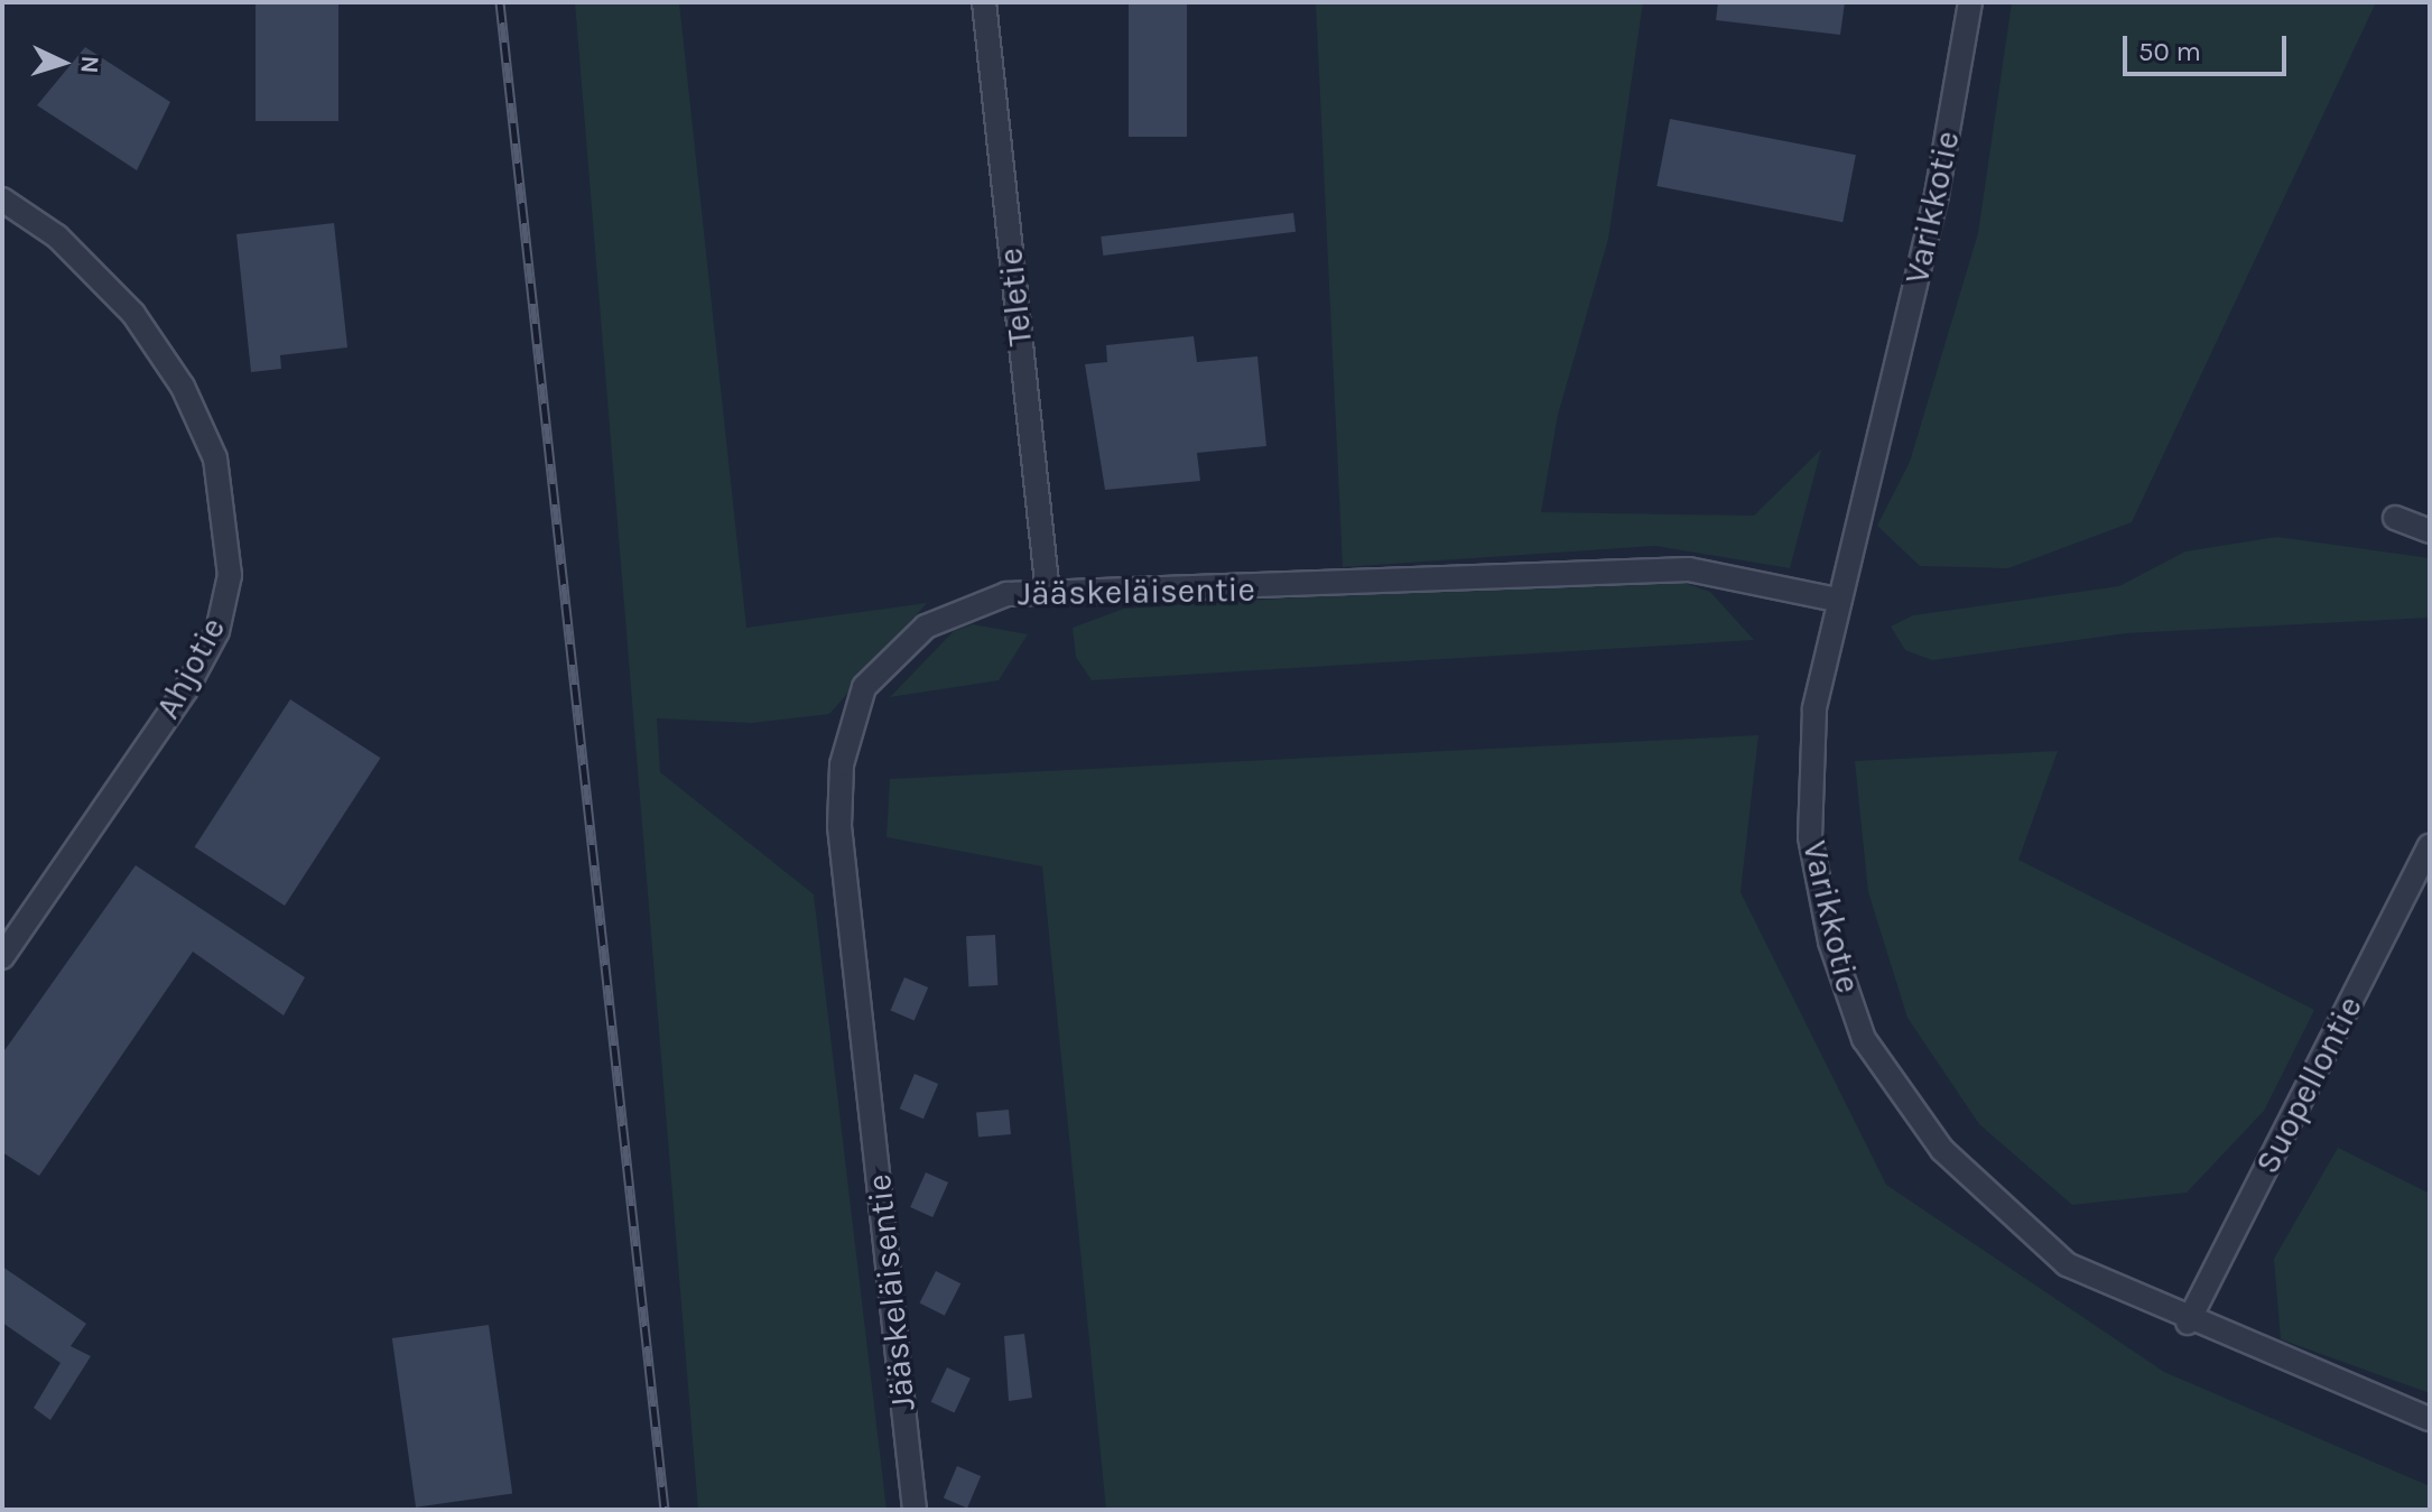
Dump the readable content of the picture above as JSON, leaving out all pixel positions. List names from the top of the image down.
{
  "streets": {
    "street": [
      "Varikkotie",
      "Teletie",
      "Jääskeläisentie",
      "Ahjotie",
      "Suopellontie"
    ]
  },
  "crossings": [
    ["Varikkotie", "Jääskeläisentie"],
    ["Varikkotie", "Suopellontie"],
    ["Teletie", "Jääskeläisentie"]
  ],
  "scale_bar": "50 m",
  "north": "right"
}
